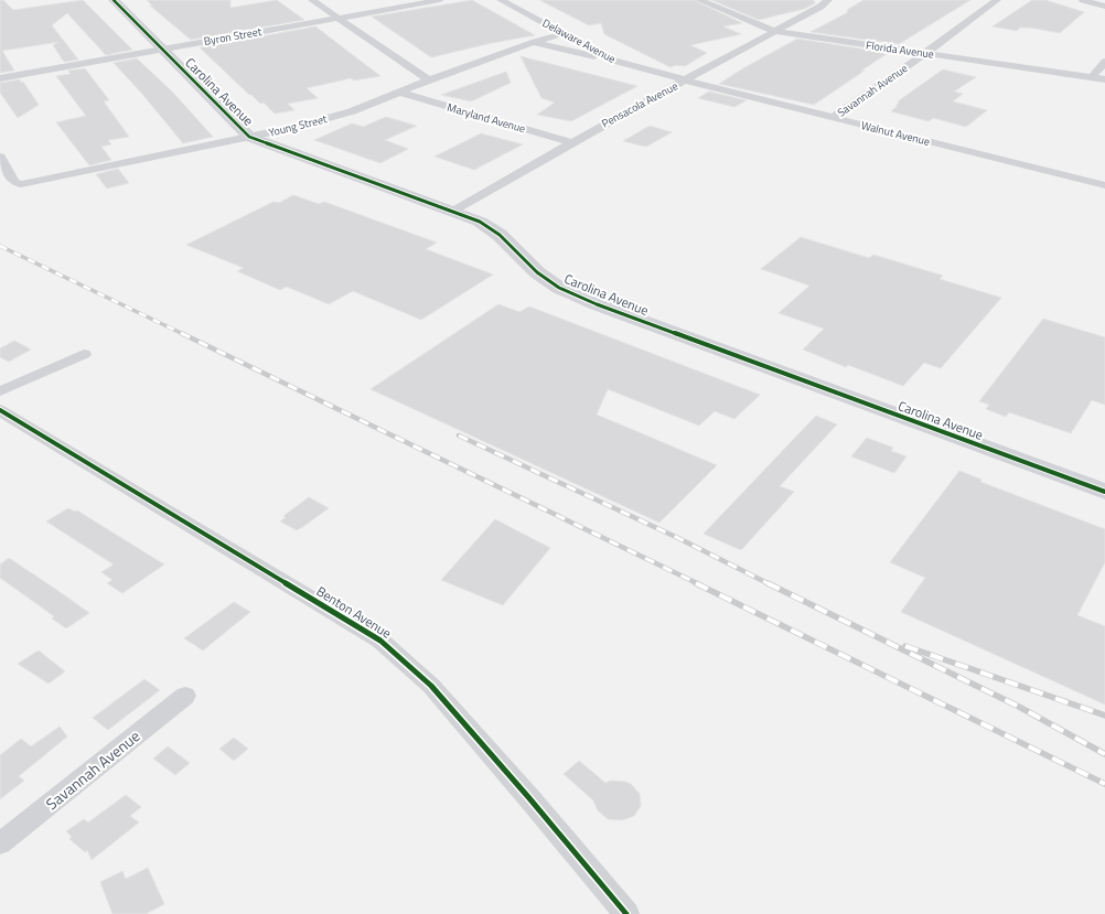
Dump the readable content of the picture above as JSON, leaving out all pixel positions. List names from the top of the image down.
{
  "streets": {
    "street": [
      "Byron Street",
      "Delaware Avenue",
      "Florida Avenue",
      "Savannah Avenue",
      "Carolina Avenue",
      "Pensacola Avenue",
      "Maryland Avenue",
      "Young Street",
      "Walnut Avenue",
      "Benton Avenue"
    ]
  },
  "crossings": [
    ["Byron Street", "Carolina Avenue"],
    ["Delaware Avenue", "Pensacola Avenue"],
    ["Delaware Avenue", "Young Street"],
    ["Delaware Avenue", "Walnut Avenue"],
    ["Florida Avenue", "Savannah Avenue"],
    ["Florida Avenue", "Pensacola Avenue"],
    ["Savannah Avenue", "Walnut Avenue"],
    ["Carolina Avenue", "Pensacola Avenue"],
    ["Carolina Avenue", "Young Street"],
    ["Pensacola Avenue", "Maryland Avenue"],
    ["Pensacola Avenue", "Walnut Avenue"],
    ["Maryland Avenue", "Young Street"]
  ]
}
